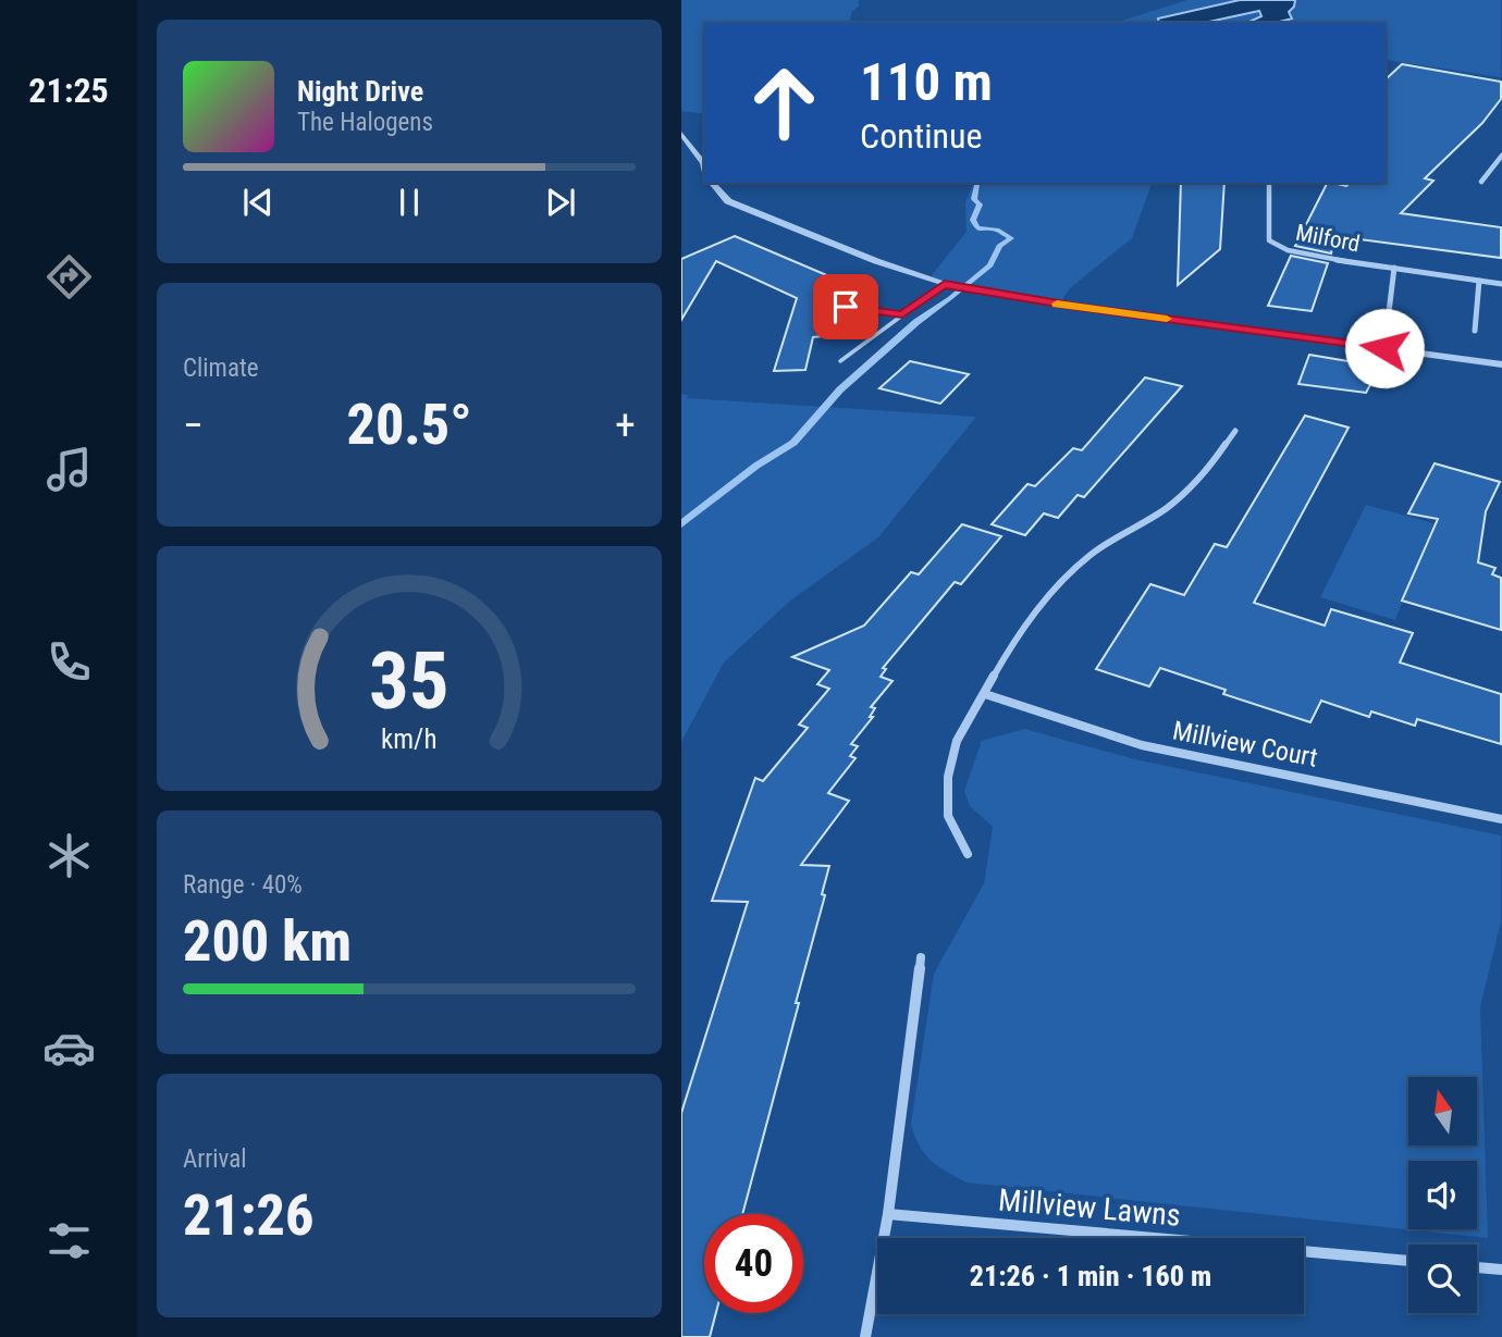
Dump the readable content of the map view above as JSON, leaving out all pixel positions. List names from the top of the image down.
{
  "streets": {
    "street": ["Milford", "Millview Court", "Millview Lawns"]
  },
  "north": "top",
  "page": {
    "tabs": "21:25",
    "turn": ["110 m", "Continue"],
    "song": ["Night Drive", "The Halogens"],
    "tile": [
      "Climate",
      ["Range · 40%", "200 km"],
      ["Arrival", "21:26"]
    ],
    "heat": ["−", "20.5°", "+"],
    "limit": "40",
    "trip": "21:26 · 1 min · 160 m",
    "gauge": ["35", "km/h"]
  }
}
